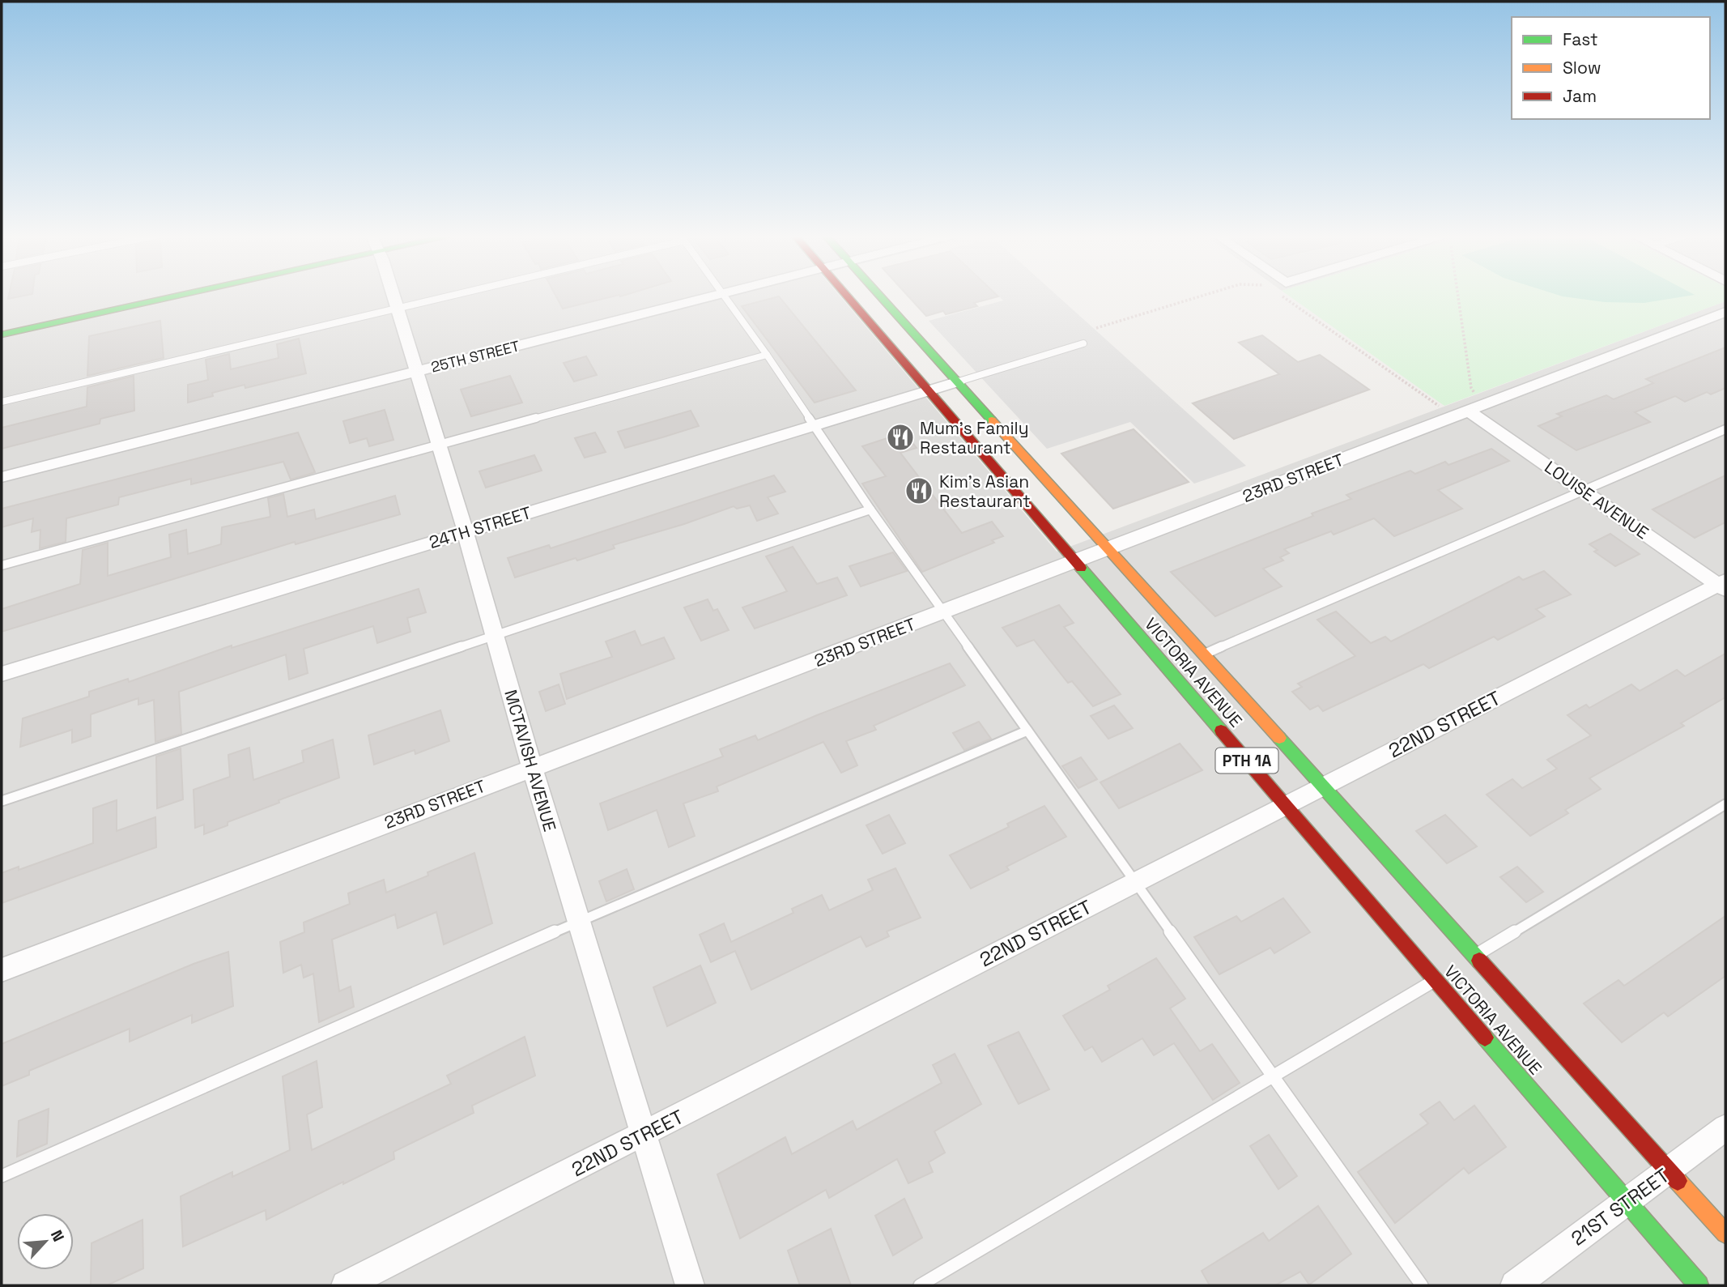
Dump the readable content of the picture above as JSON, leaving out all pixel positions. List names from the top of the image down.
{
  "streets": {
    "main road": ["VICTORIA AVENUE", "PTH 1A"],
    "street": [
      "25TH STREET",
      "23RD STREET",
      "LOUISE AVENUE",
      "24TH STREET",
      "22ND STREET",
      "MCTAVISH AVENUE",
      "21ST STREET"
    ]
  },
  "crossings": [
    ["25TH STREET", "MCTAVISH AVENUE"],
    ["23RD STREET", "LOUISE AVENUE"],
    ["23RD STREET", "VICTORIA AVENUE"],
    ["23RD STREET", "MCTAVISH AVENUE"],
    ["LOUISE AVENUE", "22ND STREET"],
    ["24TH STREET", "VICTORIA AVENUE"],
    ["24TH STREET", "MCTAVISH AVENUE"],
    ["VICTORIA AVENUE", "22ND STREET"],
    ["VICTORIA AVENUE", "21ST STREET"],
    ["22ND STREET", "MCTAVISH AVENUE"]
  ],
  "places": {
    "restaurant": ["Mum's Family Restaurant", "Kim's Asian Restaurant"]
  },
  "legend": ["Fast", "Slow", "Jam"],
  "north": "top right"
}
